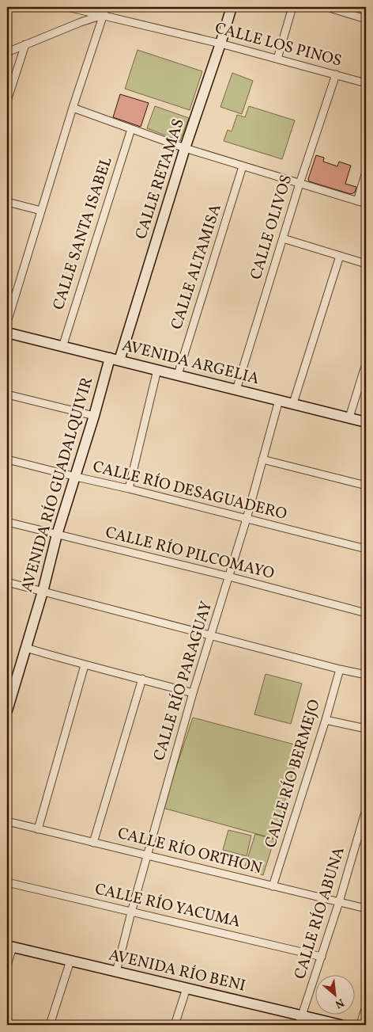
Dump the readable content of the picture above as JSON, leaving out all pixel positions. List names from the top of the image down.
{
  "streets": {
    "street": [
      "CALLE LOS PINOS",
      "CALLE RETAMAS",
      "CALLE OLIVOS",
      "CALLE SANTA ISABEL",
      "CALLE ALTAMISA",
      "AVENIDA ARGELIA",
      "AVENIDA RÍO GUADALQUIVIR",
      "CALLE RÍO DESAGUADERO",
      "CALLE RÍO PILCOMAYO",
      "CALLE RÍO PARAGUAY",
      "CALLE RÍO BERMEJO",
      "CALLE RÍO ORTHON",
      "CALLE RÍO YACUMA",
      "CALLE RÍO ABUNA",
      "AVENIDA RÍO BENI"
    ]
  },
  "crossings": [
    ["CALLE LOS PINOS", "CALLE RETAMAS"],
    ["CALLE LOS PINOS", "CALLE OLIVOS"],
    ["CALLE RETAMAS", "AVENIDA ARGELIA"],
    ["CALLE RETAMAS", "AVENIDA RÍO GUADALQUIVIR"],
    ["CALLE OLIVOS", "AVENIDA ARGELIA"],
    ["CALLE SANTA ISABEL", "AVENIDA ARGELIA"],
    ["CALLE ALTAMISA", "AVENIDA ARGELIA"],
    ["AVENIDA ARGELIA", "AVENIDA RÍO GUADALQUIVIR"],
    ["AVENIDA ARGELIA", "CALLE RÍO PARAGUAY"],
    ["AVENIDA RÍO GUADALQUIVIR", "CALLE RÍO DESAGUADERO"],
    ["AVENIDA RÍO GUADALQUIVIR", "CALLE RÍO PILCOMAYO"],
    ["CALLE RÍO DESAGUADERO", "CALLE RÍO PARAGUAY"],
    ["CALLE RÍO PILCOMAYO", "CALLE RÍO PARAGUAY"],
    ["CALLE RÍO PARAGUAY", "CALLE RÍO ORTHON"],
    ["CALLE RÍO PARAGUAY", "CALLE RÍO YACUMA"],
    ["CALLE RÍO PARAGUAY", "AVENIDA RÍO BENI"],
    ["CALLE RÍO BERMEJO", "CALLE RÍO ORTHON"],
    ["CALLE RÍO ORTHON", "CALLE RÍO ABUNA"],
    ["CALLE RÍO YACUMA", "CALLE RÍO ABUNA"],
    ["CALLE RÍO ABUNA", "AVENIDA RÍO BENI"]
  ],
  "north": "bottom right"
}
